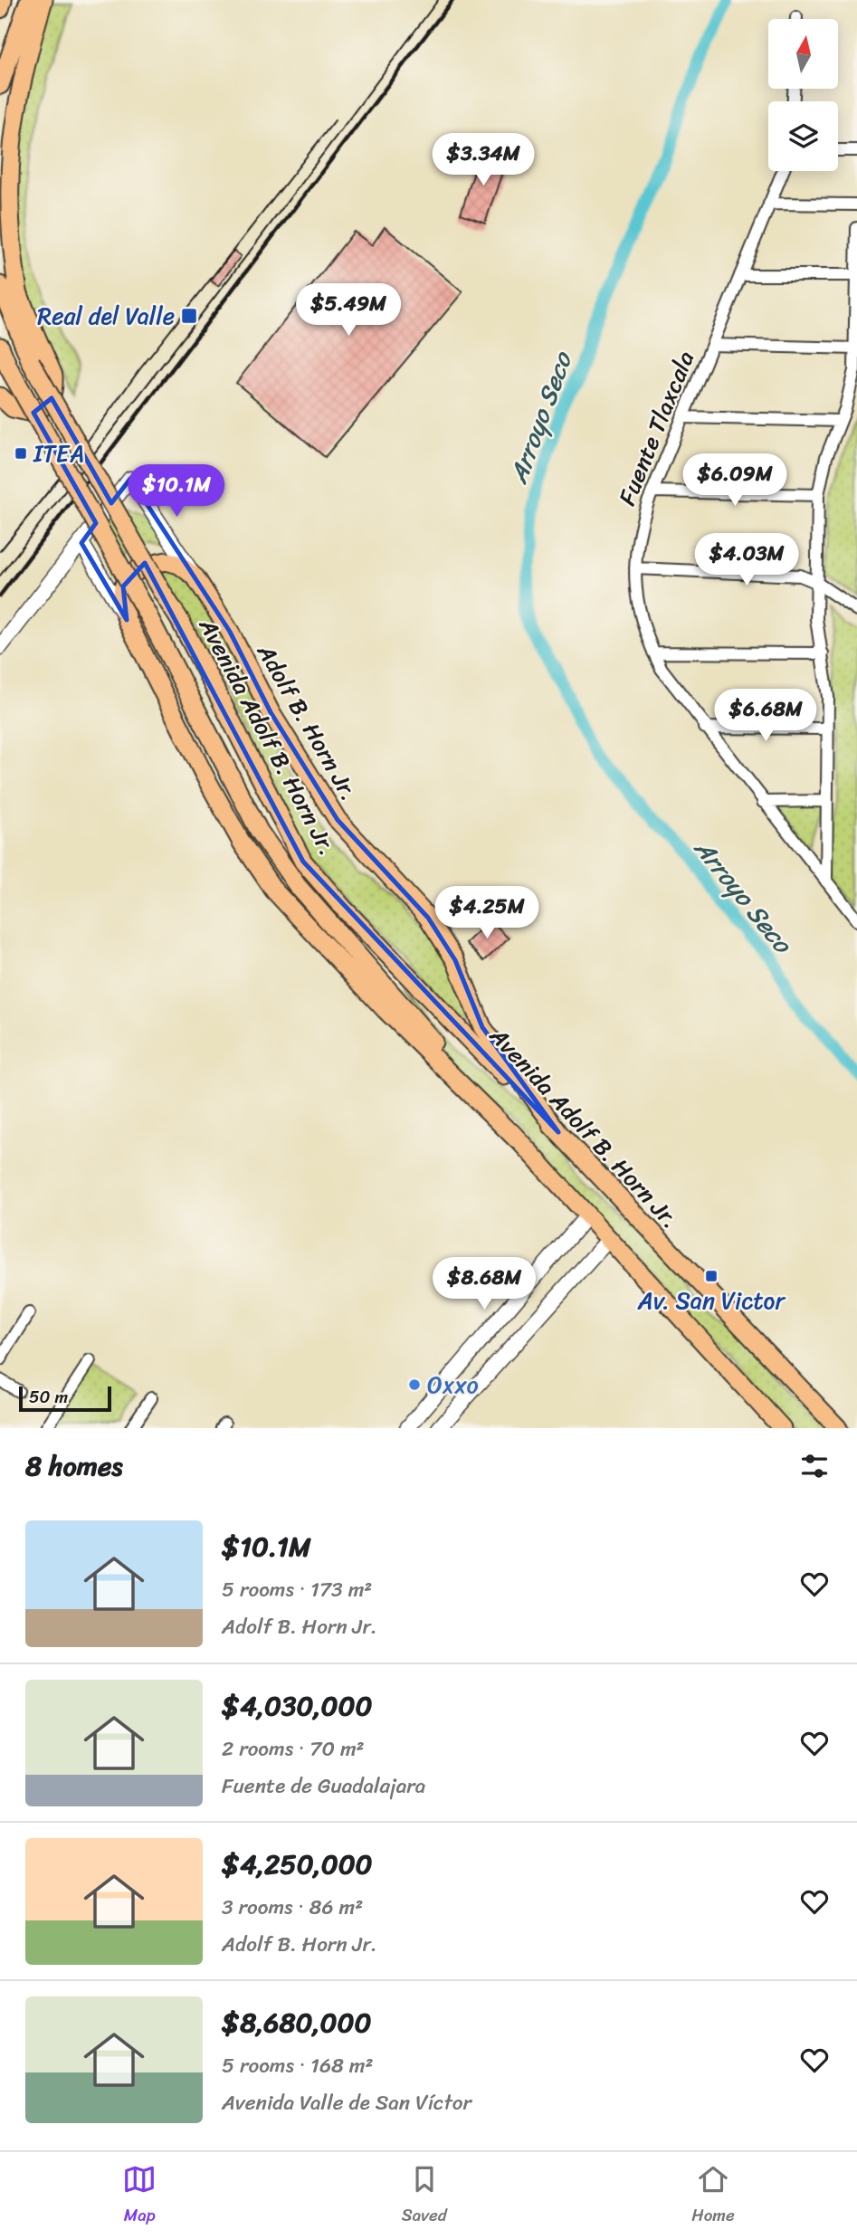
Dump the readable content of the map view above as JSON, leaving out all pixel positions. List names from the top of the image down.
{
  "streets": {
    "main road": ["Adolf B. Horn Jr.", "Avenida Adolf B. Horn Jr."],
    "street": ["Fuente Tlaxcala"]
  },
  "crossings": [
    ["Adolf B. Horn Jr.", "Avenida Adolf B. Horn Jr."]
  ],
  "water": ["Arroyo Seco"],
  "places": {
    "transit": ["Real del Valle", "ITEA", "Av. San Victor"],
    "other": ["Oxxo"]
  },
  "scale_bar": "50 m",
  "north": "top",
  "page": {
    "price": [
      "$3.34M",
      "$5.49M",
      "$6.09M",
      "$10.1M",
      "$4.03M",
      "$6.68M",
      "$4.25M",
      "$8.68M"
    ],
    "scale": "50 m",
    "heading": "8 homes",
    "list": [
      {
        "name": "$10.1M",
        "note": "5 rooms · 173 m² · Adolf B. Horn Jr."
      },
      {
        "name": "$4,030,000",
        "note": "2 rooms · 70 m² · Fuente de Guadalajara"
      },
      {
        "name": "$4,250,000",
        "note": "3 rooms · 86 m² · Adolf B. Horn Jr."
      },
      {
        "name": "$8,680,000",
        "note": "5 rooms · 168 m² · Avenida Valle de San Víctor"
      }
    ],
    "tabs": ["Map", "Saved", "Home"]
  }
}
